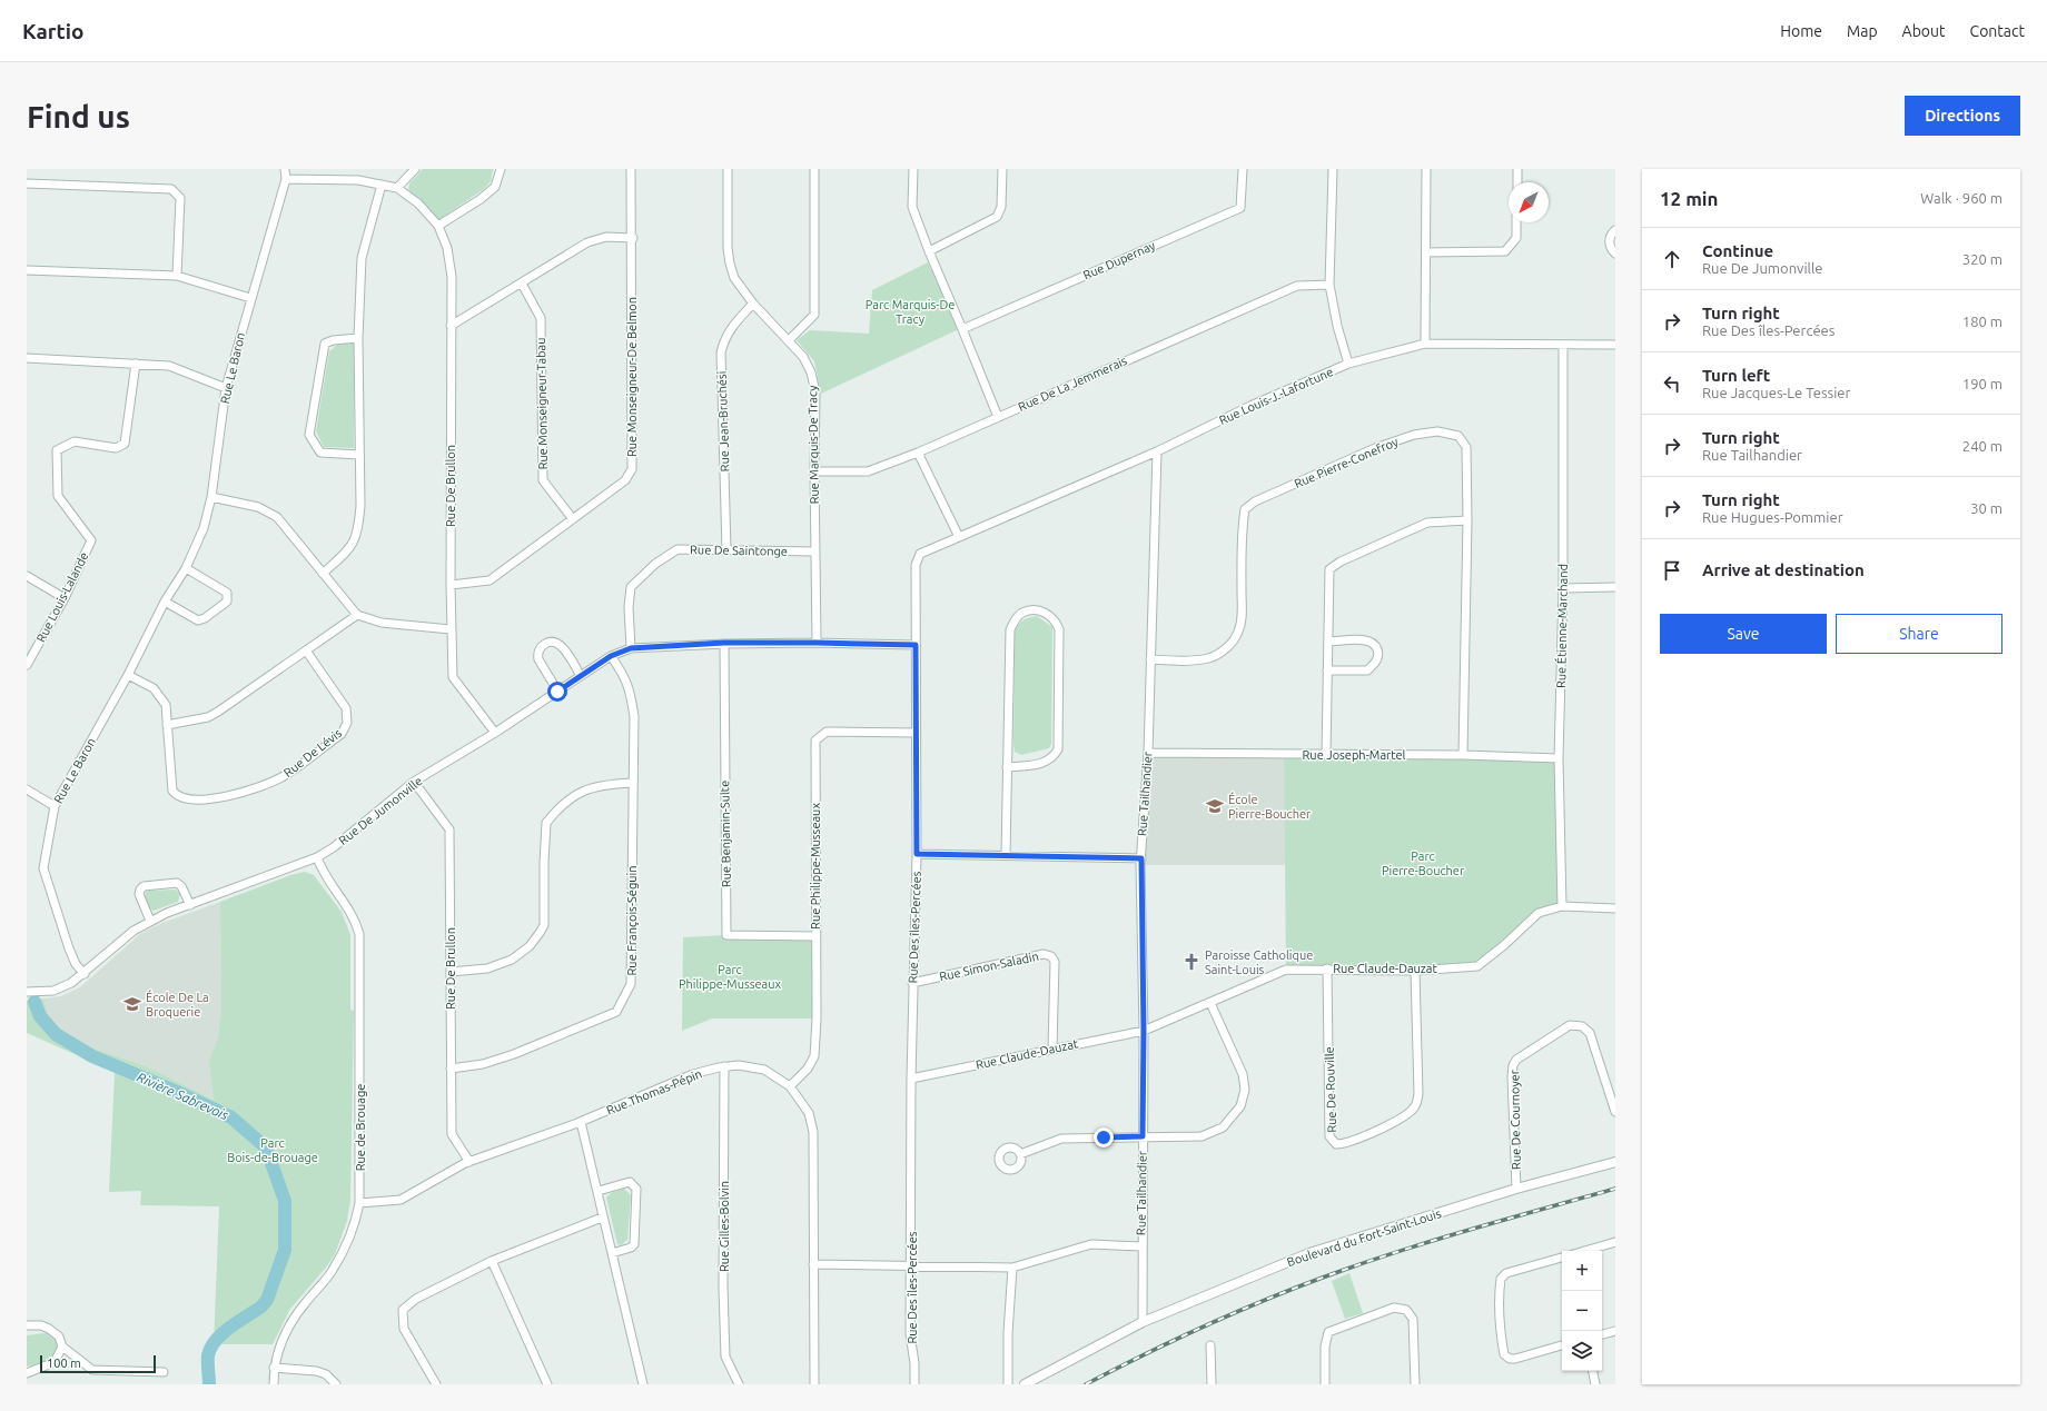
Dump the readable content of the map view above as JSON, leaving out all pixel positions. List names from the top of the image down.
{
  "streets": {
    "street": [
      "Rue Dupernay",
      "Rue Le Baron",
      "Rue Monseigneur-De Belmon",
      "Rue De La Jemmerais",
      "Rue Louis-J.-Lafortune",
      "Rue Monseigneur-Tabau",
      "Rue Jean-Bruchési",
      "Rue Marquis-De Tracy",
      "Rue Pierre-Conefroy",
      "Rue De Brullon",
      "Rue De Saintonge",
      "Rue Louis-Lalande",
      "Rue Étienne-Marchand",
      "Rue De Lévis",
      "Rue Joseph-Martel",
      "Rue Tailhandier",
      "Rue De Jumonville",
      "Rue Benjamin-Sulte",
      "Rue Philippe-Musseaux",
      "Rue François-Séguin",
      "Rue Des îles-Percées",
      "Rue Simon-Saladin",
      "Rue Claude-Dauzat",
      "Rue De Rouville",
      "Rue Thomas-Pépin",
      "Rue De Cournoyer",
      "Rue de Brouage",
      "Rue Gilles-Bolvin",
      "Boulevard du Fort-Saint-Louis"
    ]
  },
  "crossings": [
    ["Rue Le Baron", "Rue De Brullon"],
    ["Rue Le Baron", "Rue De Lévis"],
    ["Rue Le Baron", "Rue De Jumonville"],
    ["Rue Monseigneur-De Belmon", "Rue Monseigneur-Tabau"],
    ["Rue Monseigneur-De Belmon", "Rue De Brullon"],
    ["Rue De La Jemmerais", "Rue Marquis-De Tracy"],
    ["Rue Louis-J.-Lafortune", "Rue Étienne-Marchand"],
    ["Rue Louis-J.-Lafortune", "Rue Tailhandier"],
    ["Rue Louis-J.-Lafortune", "Rue Des îles-Percées"],
    ["Rue Jean-Bruchési", "Rue Marquis-De Tracy"],
    ["Rue Jean-Bruchési", "Rue De Saintonge"],
    ["Rue Marquis-De Tracy", "Rue De Saintonge"],
    ["Rue Marquis-De Tracy", "Rue De Jumonville"],
    ["Rue Pierre-Conefroy", "Rue Joseph-Martel"],
    ["Rue Pierre-Conefroy", "Rue Tailhandier"],
    ["Rue De Brullon", "Rue De Jumonville"],
    ["Rue De Brullon", "Rue François-Séguin"],
    ["Rue De Brullon", "Rue Thomas-Pépin"],
    ["Rue De Saintonge", "Rue De Jumonville"],
    ["Rue Étienne-Marchand", "Rue Joseph-Martel"],
    ["Rue Étienne-Marchand", "Rue Claude-Dauzat"],
    ["Rue Joseph-Martel", "Rue Tailhandier"],
    ["Rue Tailhandier", "Rue Claude-Dauzat"],
    ["Rue Tailhandier", "Boulevard du Fort-Saint-Louis"],
    ["Rue De Jumonville", "Rue Benjamin-Sulte"],
    ["Rue De Jumonville", "Rue François-Séguin"],
    ["Rue De Jumonville", "Rue Des îles-Percées"],
    ["Rue De Jumonville", "Rue de Brouage"],
    ["Rue Benjamin-Sulte", "Rue Philippe-Musseaux"],
    ["Rue Philippe-Musseaux", "Rue Des îles-Percées"],
    ["Rue Philippe-Musseaux", "Rue Thomas-Pépin"],
    ["Rue Des îles-Percées", "Rue Simon-Saladin"],
    ["Rue Des îles-Percées", "Rue Claude-Dauzat"],
    ["Rue Simon-Saladin", "Rue Claude-Dauzat"],
    ["Rue Claude-Dauzat", "Rue De Rouville"],
    ["Rue Thomas-Pépin", "Rue de Brouage"],
    ["Rue Thomas-Pépin", "Rue Gilles-Bolvin"],
    ["Rue De Cournoyer", "Boulevard du Fort-Saint-Louis"]
  ],
  "water": ["Rivière Sabrevois"],
  "parks": [
    "Parc Marquis-De Tracy",
    "Parc Pierre-Boucher",
    "Parc Philippe-Musseaux",
    "Parc Bois-de-Brouage"
  ],
  "places": {
    "school or university": ["École Pierre-Boucher", "École De La Broquerie"],
    "church": ["Paroisse Catholique Saint-Louis"]
  },
  "scale_bar": "100 m",
  "north": "bottom left",
  "page": {
    "header": "Kartio",
    "nav": [
      "Home",
      "Map",
      "About",
      "Contact"
    ],
    "buttons": [
      "Directions",
      ["Save", "Share"]
    ],
    "title": "Find us",
    "heading": ["12 min", "Walk · 960 m"],
    "list": [
      ["Continue", "Rue De Jumonville", "320 m"],
      ["Turn right", "Rue Des îles-Percées", "180 m"],
      ["Turn left", "Rue Jacques-Le Tessier", "190 m"],
      ["Turn right", "Rue Tailhandier", "240 m"],
      ["Turn right", "Rue Hugues-Pommier", "30 m"],
      "Arrive at destination"
    ],
    "map_buttons": ["+", "−"],
    "scale": "100 m"
  }
}
